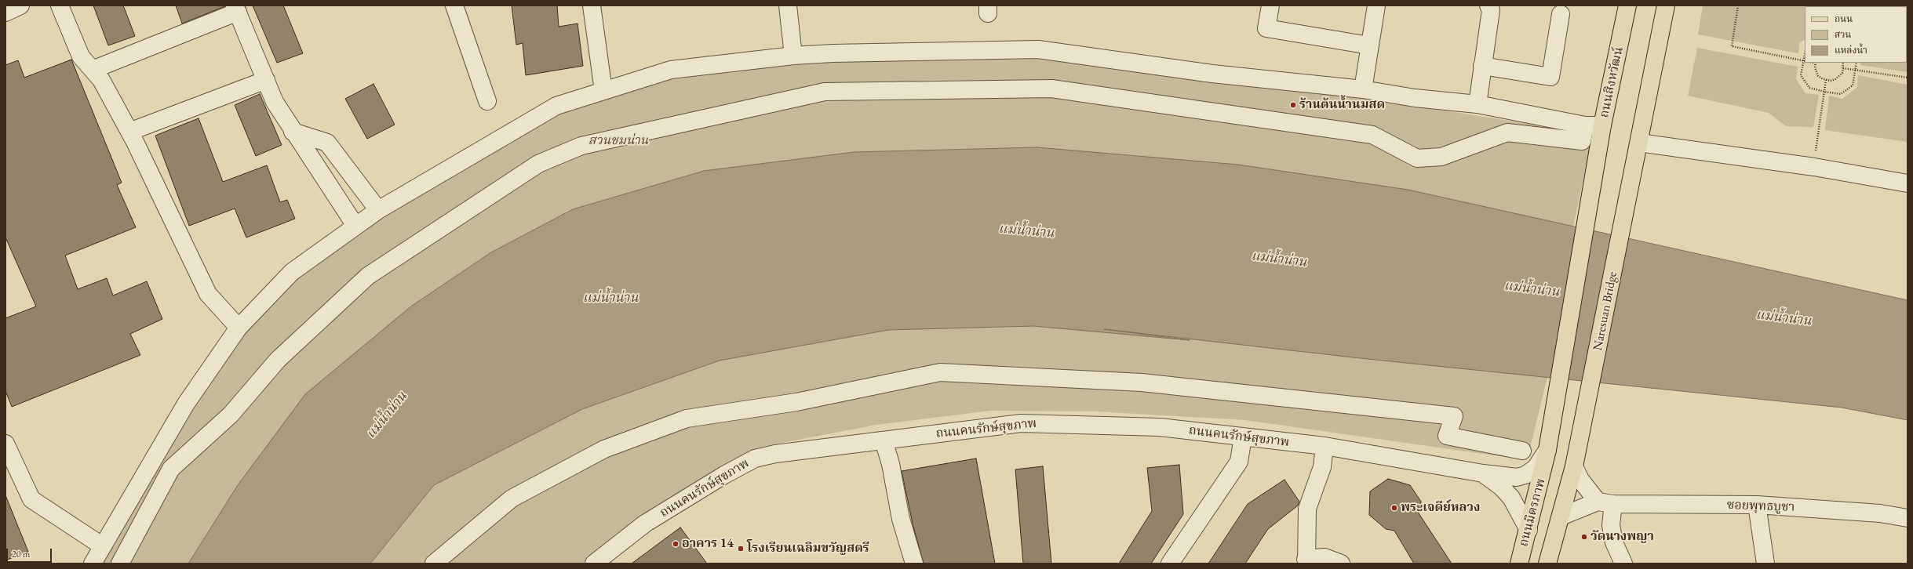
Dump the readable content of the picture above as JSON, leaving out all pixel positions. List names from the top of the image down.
{
  "streets": {
    "main road": ["ถนนสิงหวัฒน์", "Naresuan Bridge", "ถนนมิตรภาพ"],
    "street": ["ถนนคนรักษ์สุขภาพ", "ซอยพุทธบูชา"]
  },
  "crossings": [
    ["ถนนสิงหวัฒน์", "ถนนคนรักษ์สุขภาพ"],
    ["ถนนสิงหวัฒน์", "ถนนมิตรภาพ"],
    ["ถนนคนรักษ์สุขภาพ", "ถนนมิตรภาพ"]
  ],
  "water": ["แม่น้ำน่าน"],
  "parks": ["สวนชมน่าน"],
  "places": [
    "ร้านต้นน้ำนมสด",
    "พระเจดีย์หลวง",
    "วัดนางพญา",
    "อาคาร 14",
    "โรงเรียนเฉลิมขวัญสตรี"
  ],
  "legend": ["ถนน", "สวน", "แหล่งน้ำ"],
  "scale_bar": "20 m"
}
